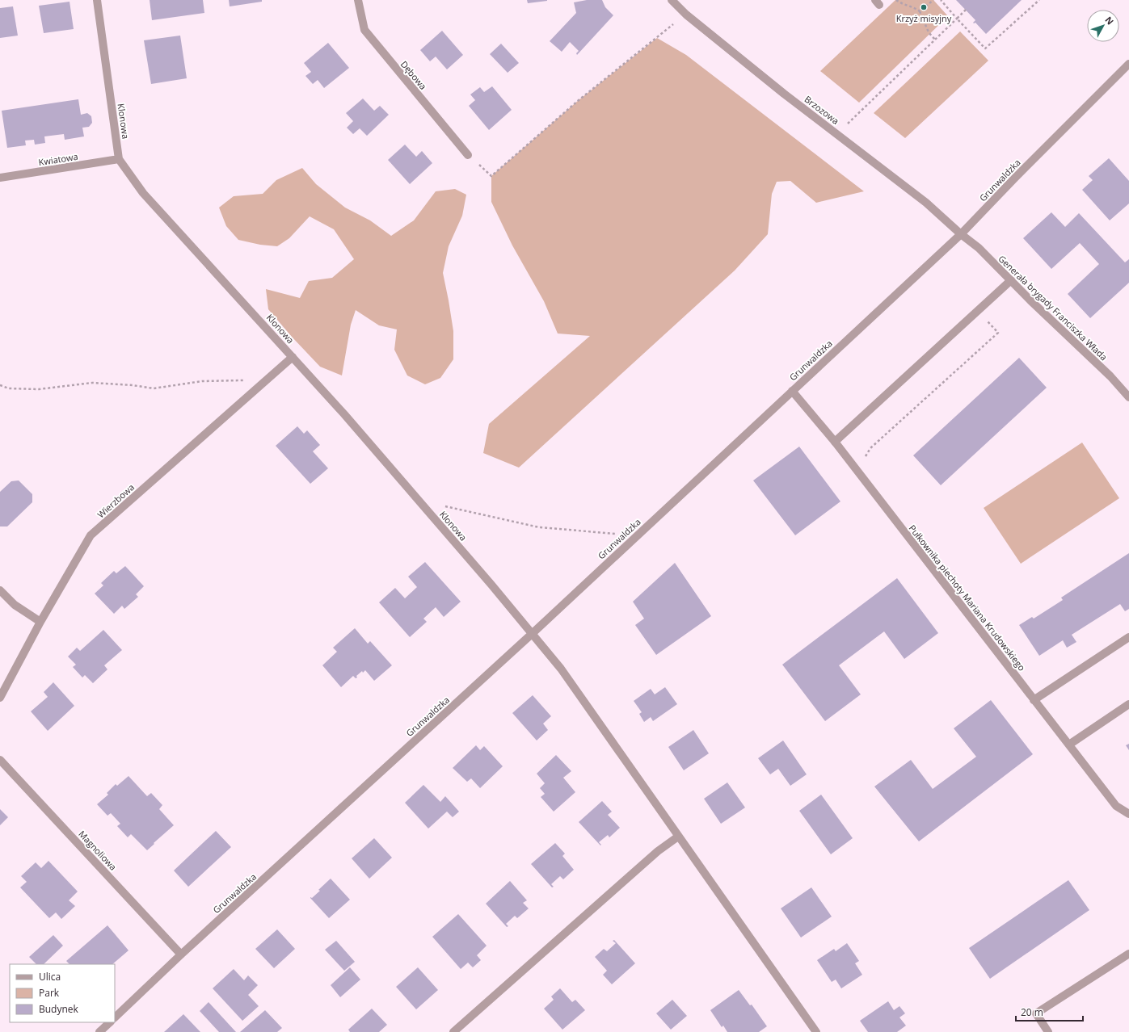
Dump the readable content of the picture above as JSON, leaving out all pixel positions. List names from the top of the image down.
{
  "streets": {
    "street": [
      "Dębowa",
      "Brzozowa",
      "Klonowa",
      "Kwiatowa",
      "Grunwaldzka",
      "Generała brygady Franciszka Włada",
      "Wierzbowa",
      "Pułkownika piechoty Mariana Krudowskiego",
      "Magnoliowa"
    ]
  },
  "crossings": [
    ["Brzozowa", "Grunwaldzka"],
    ["Brzozowa", "Generała brygady Franciszka Włada"],
    ["Klonowa", "Kwiatowa"],
    ["Klonowa", "Grunwaldzka"],
    ["Klonowa", "Wierzbowa"],
    ["Grunwaldzka", "Generała brygady Franciszka Włada"],
    ["Grunwaldzka", "Pułkownika piechoty Mariana Krudowskiego"],
    ["Grunwaldzka", "Magnoliowa"]
  ],
  "places": ["Krzyż misyjny"],
  "legend": ["Ulica", "Park", "Budynek"],
  "scale_bar": "20 m",
  "north": "top right"
}
